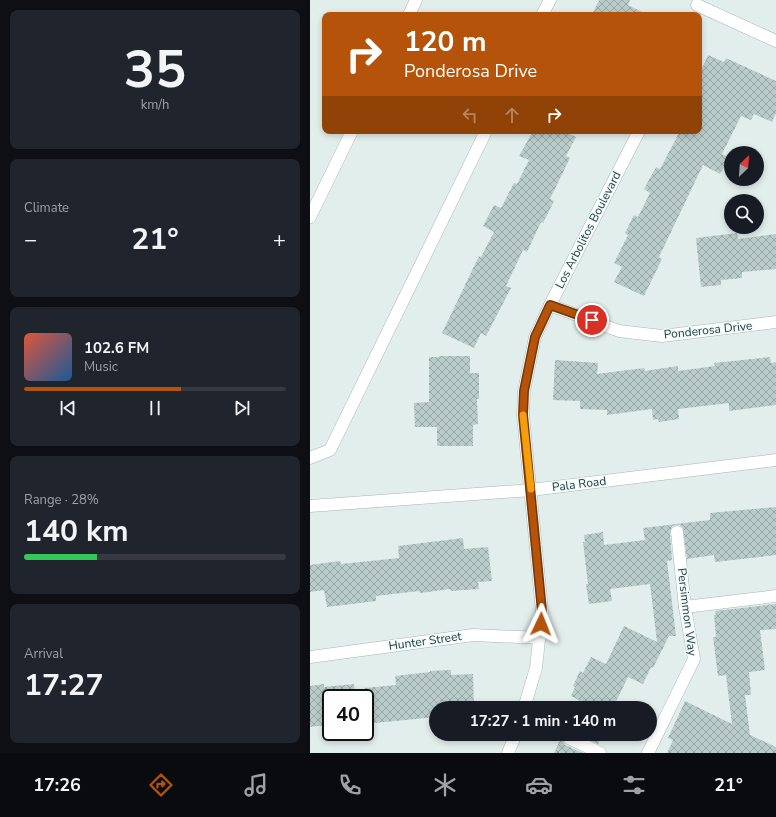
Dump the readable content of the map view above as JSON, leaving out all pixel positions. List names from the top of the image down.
{
  "streets": {
    "street": [
      "Los Arbolitos Boulevard",
      "Ponderosa Drive",
      "Pala Road",
      "Persimmon Way",
      "Hunter Street"
    ]
  },
  "crossings": [
    ["Los Arbolitos Boulevard", "Ponderosa Drive"],
    ["Los Arbolitos Boulevard", "Pala Road"],
    ["Los Arbolitos Boulevard", "Hunter Street"]
  ],
  "north": "top right",
  "page": {
    "tile": [
      ["35", "km/h"],
      "Climate",
      ["Range · 28%", "140 km"],
      ["Arrival", "17:27"]
    ],
    "turn": ["120 m", "Ponderosa Drive"],
    "heat": ["−", "21°", "+"],
    "song": ["102.6 FM", "Music"],
    "limit": "40",
    "trip": "17:27 · 1 min · 140 m",
    "tabs": ["17:26", "21°"]
  }
}
